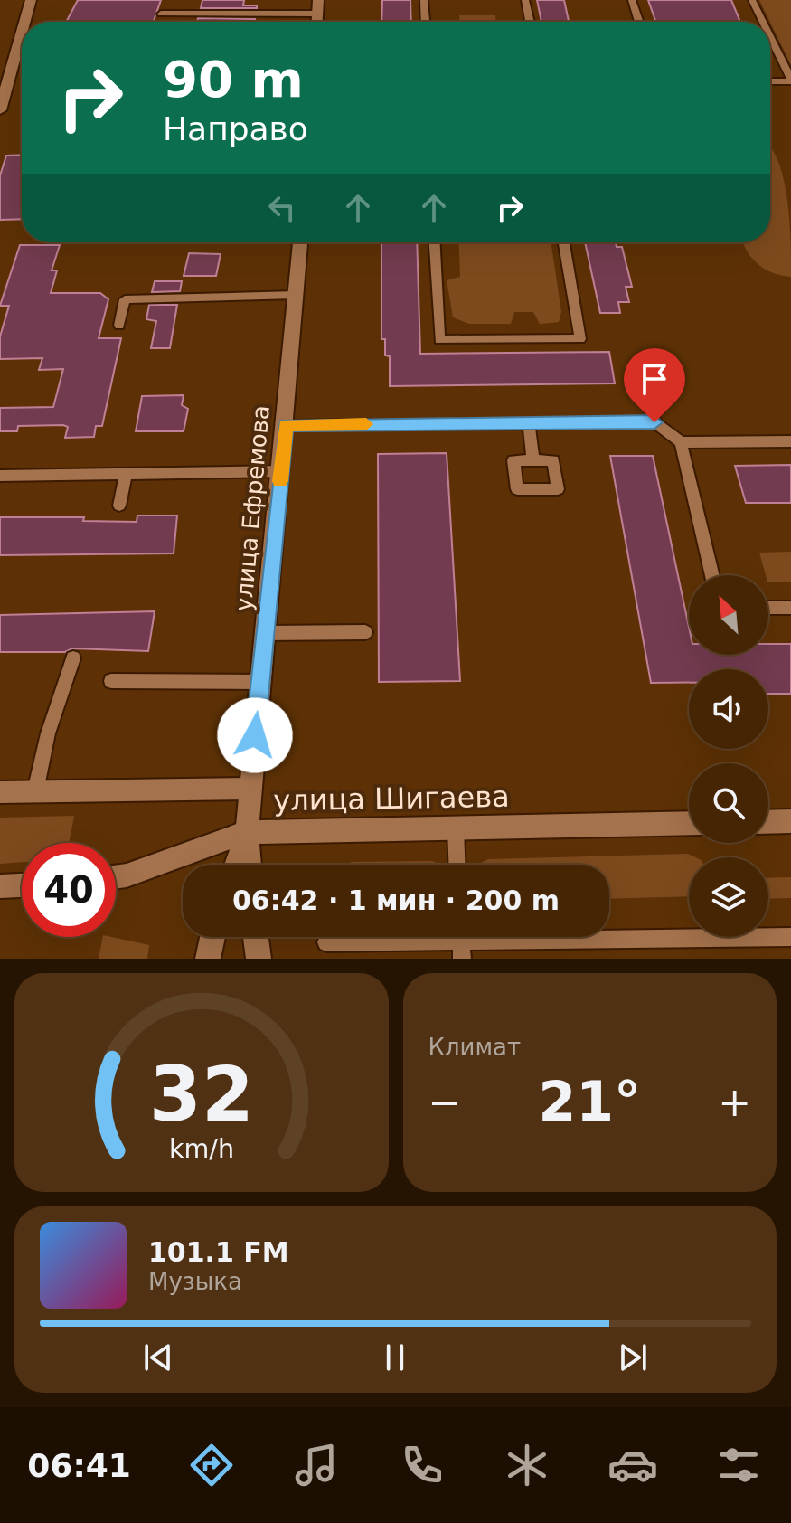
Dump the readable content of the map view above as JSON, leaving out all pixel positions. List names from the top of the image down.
{
  "streets": {
    "street": ["улица Ефремова", "улица Шигаева"]
  },
  "crossings": [
    ["улица Ефремова", "улица Шигаева"]
  ],
  "north": "top left",
  "page": {
    "turn": ["90 m", "Направо"],
    "limit": "40",
    "trip": "06:42 · 1 мин · 200 m",
    "tile": "Климат",
    "heat": ["−", "21°", "+"],
    "song": ["101.1 FM", "Музыка"],
    "tabs": "06:41",
    "gauge": ["32", "km/h"]
  }
}
